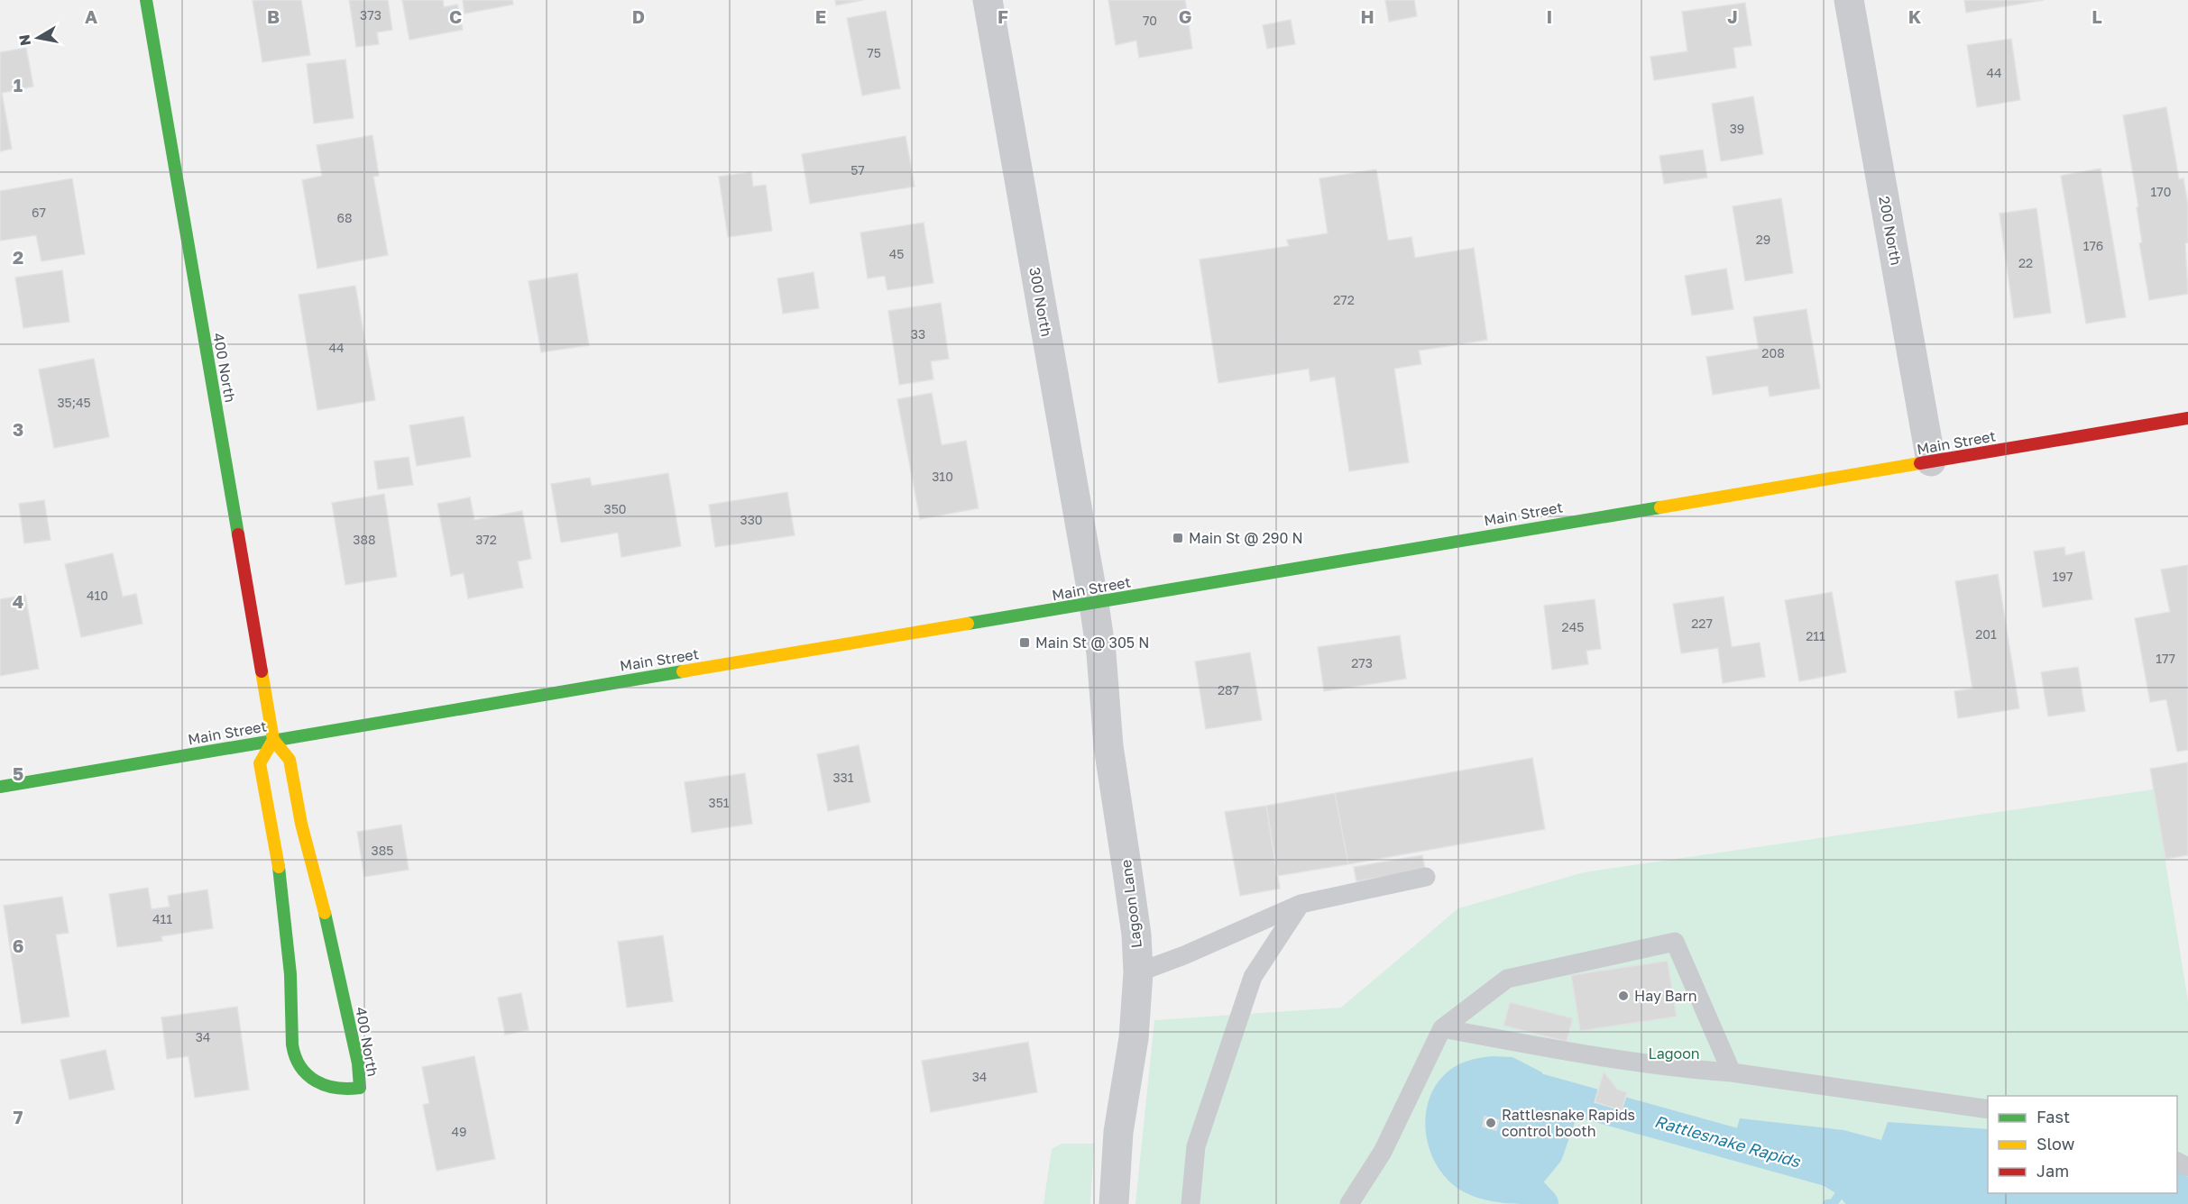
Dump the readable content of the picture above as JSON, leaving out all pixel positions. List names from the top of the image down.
{
  "streets": {
    "main road": ["400 North", "Main Street"],
    "street": ["200 North", "300 North", "Lagoon Lane"]
  },
  "crossings": [
    ["200 North", "Main Street"],
    ["300 North", "Main Street"],
    ["300 North", "Lagoon Lane"],
    ["400 North", "Main Street"],
    ["Main Street", "Lagoon Lane"]
  ],
  "water": ["Rattlesnake Rapids"],
  "parks": ["Lagoon"],
  "places": {
    "transit": ["Main St @ 290 N", "Main St @ 305 N"],
    "other": ["Hay Barn", "Rattlesnake Rapids control booth"]
  },
  "house_numbers": [
    "373",
    "70",
    "75",
    "44",
    "39",
    "57",
    "170",
    "67",
    "68",
    "29",
    "176",
    "45",
    "22",
    "272",
    "33",
    "44",
    "208",
    "35;45",
    "310",
    "350",
    "330",
    "388",
    "372",
    "197",
    "410",
    "227",
    "245",
    "201",
    "211",
    "177",
    "273",
    "287",
    "331",
    "351",
    "385",
    "411",
    "34",
    "34",
    "49"
  ],
  "legend": ["Fast", "Slow", "Jam"],
  "north": "left",
  "grid": {
    "columns": [
      "A",
      "B",
      "C",
      "D",
      "E",
      "F",
      "G",
      "H",
      "I",
      "J",
      "K",
      "L"
    ],
    "rows": [
      "1",
      "2",
      "3",
      "4",
      "5",
      "6",
      "7"
    ]
  }
}
